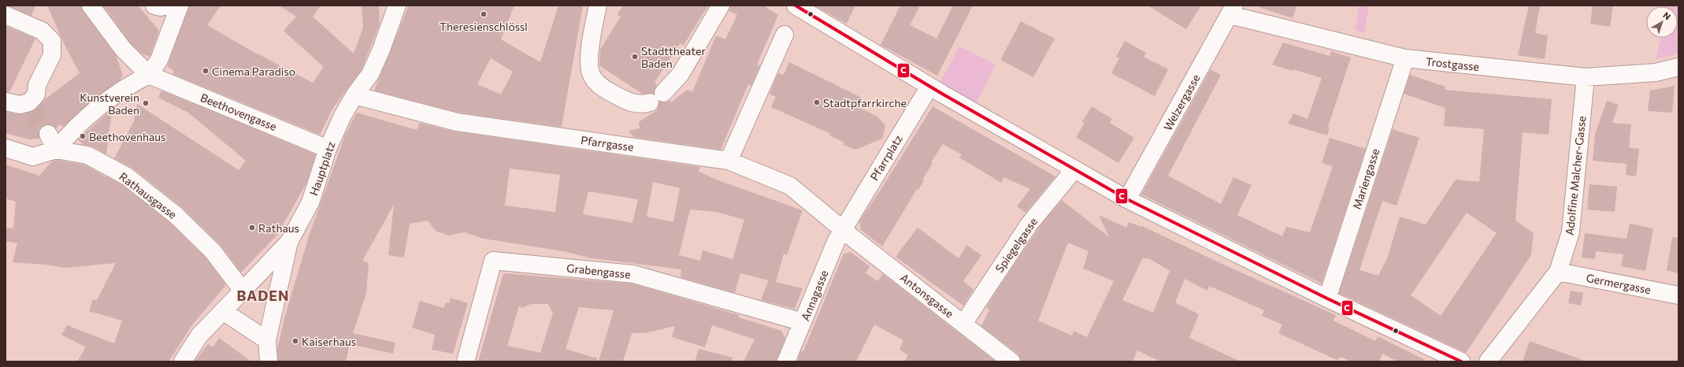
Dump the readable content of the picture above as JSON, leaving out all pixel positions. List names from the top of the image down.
{
  "streets": {
    "street": [
      "Trostgasse",
      "Welzergasse",
      "Beethovengasse",
      "Pfarrgasse",
      "Pfarrplatz",
      "Hauptplatz",
      "Adolfine Malcher-Gasse",
      "Mariengasse",
      "Rathausgasse",
      "Spiegelgasse",
      "Grabengasse",
      "Germergasse",
      "Annagasse",
      "Antonsgasse"
    ]
  },
  "crossings": [
    ["Trostgasse", "Welzergasse"],
    ["Trostgasse", "Adolfine Malcher-Gasse"],
    ["Trostgasse", "Mariengasse"],
    ["Beethovengasse", "Hauptplatz"],
    ["Pfarrgasse", "Pfarrplatz"],
    ["Pfarrgasse", "Hauptplatz"],
    ["Pfarrgasse", "Annagasse"],
    ["Pfarrgasse", "Antonsgasse"],
    ["Pfarrplatz", "Annagasse"],
    ["Pfarrplatz", "Antonsgasse"],
    ["Hauptplatz", "Rathausgasse"],
    ["Adolfine Malcher-Gasse", "Germergasse"],
    ["Spiegelgasse", "Antonsgasse"],
    ["Grabengasse", "Annagasse"],
    ["Annagasse", "Antonsgasse"]
  ],
  "districts": ["BADEN"],
  "places": [
    "Theresienschlössl",
    "Stadttheater Baden",
    "Cinema Paradiso",
    "Stadtpfarrkirche",
    "Kunstverein Baden",
    "Beethovenhaus",
    "Rathaus",
    "Kaiserhaus"
  ],
  "lines": ["transit line C"],
  "north": "top right"
}
